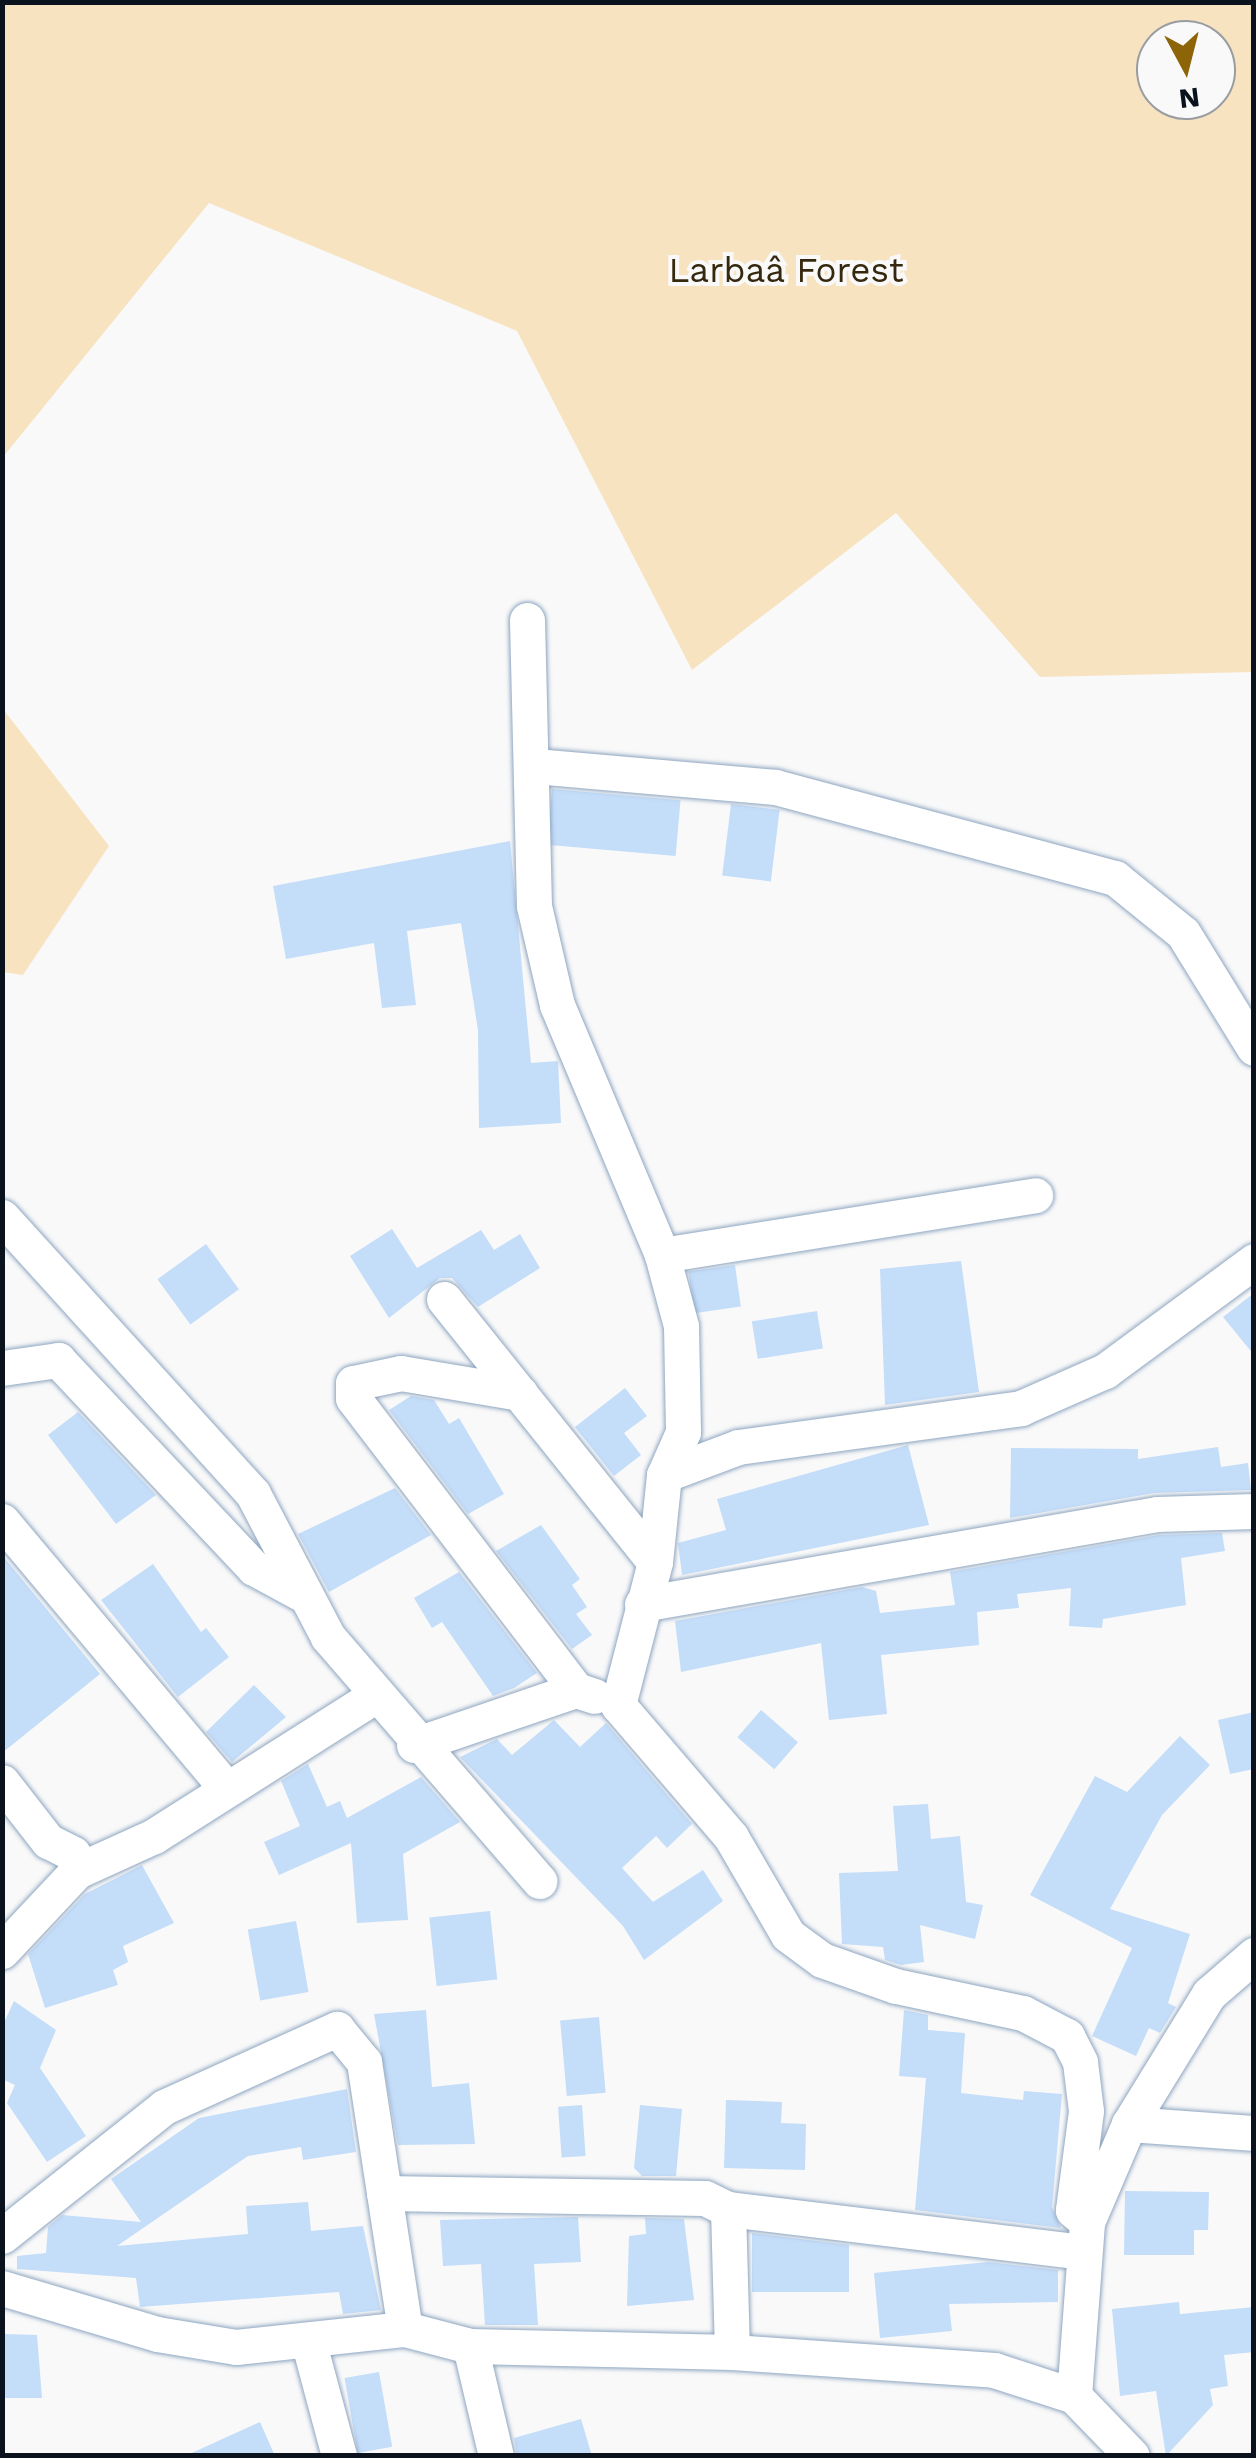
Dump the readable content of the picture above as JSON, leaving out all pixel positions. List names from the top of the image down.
{
  "parks": ["Larbaâ Forest"],
  "north": "bottom"
}
